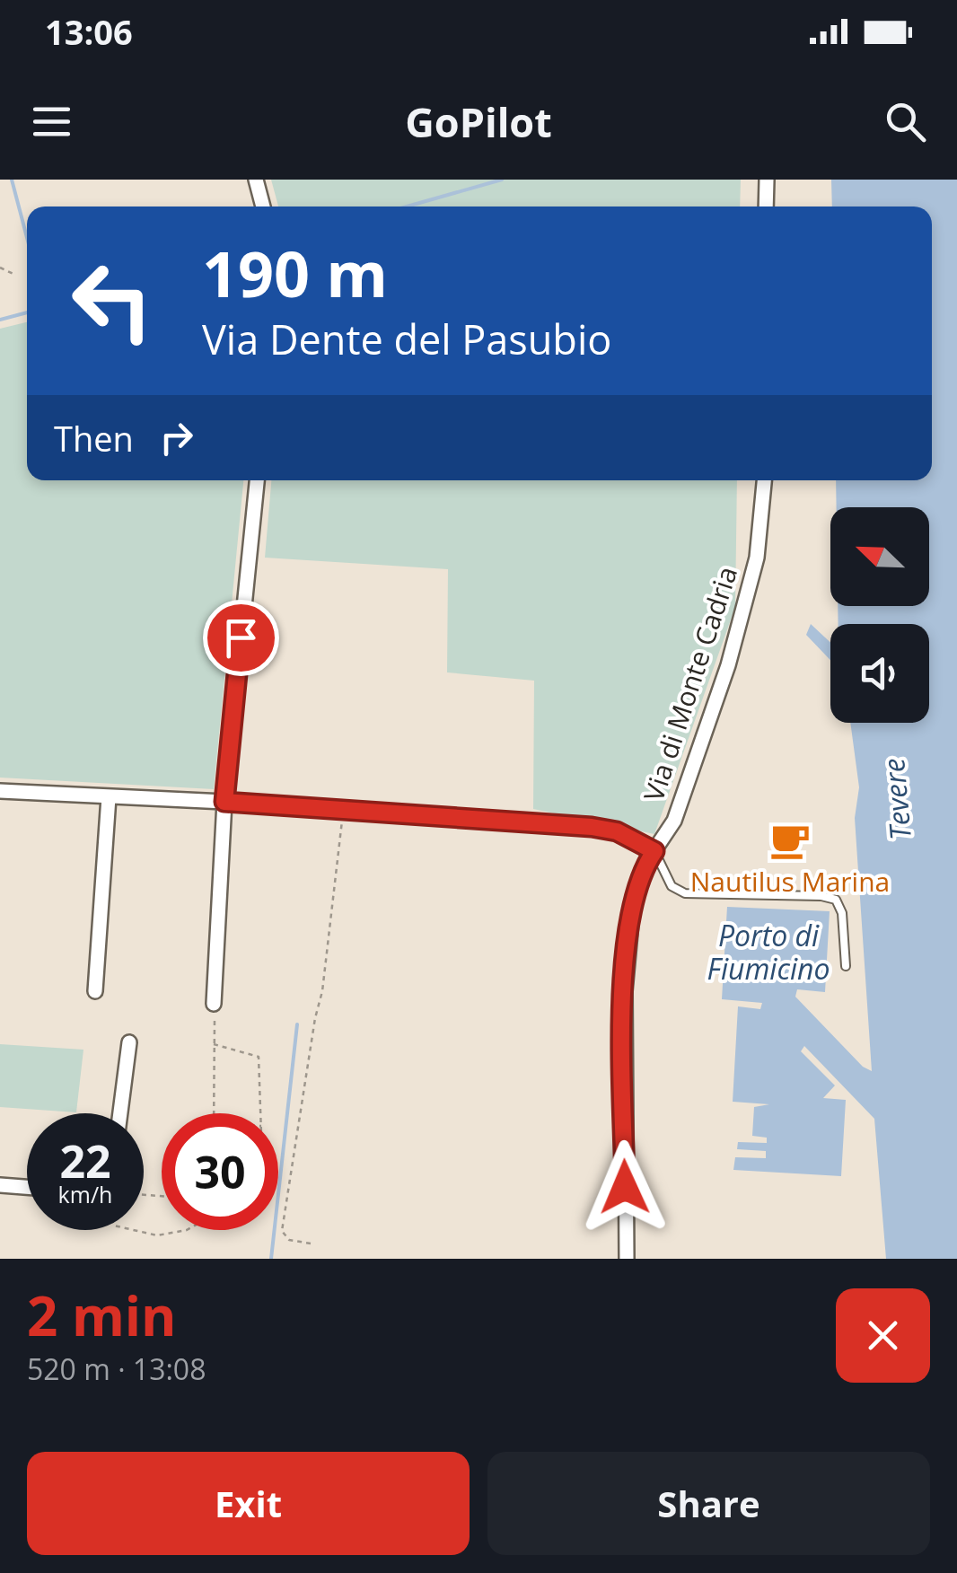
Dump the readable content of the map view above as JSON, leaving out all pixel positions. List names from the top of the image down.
{
  "streets": {
    "street": ["Via di Monte Cadria"]
  },
  "water": ["Tevere", "Porto di Fiumicino"],
  "places": {
    "cafe": ["Nautilus Marina"]
  },
  "north": "top left",
  "page": {
    "status": "13:06",
    "header": "GoPilot",
    "turn": ["190 m", "Via Dente del Pasubio"],
    "then": "Then",
    "speed": "22 km/h",
    "limit": "30",
    "heading": ["2 min", "520 m · 13:08"],
    "buttons": ["Exit", "Share"]
  }
}
